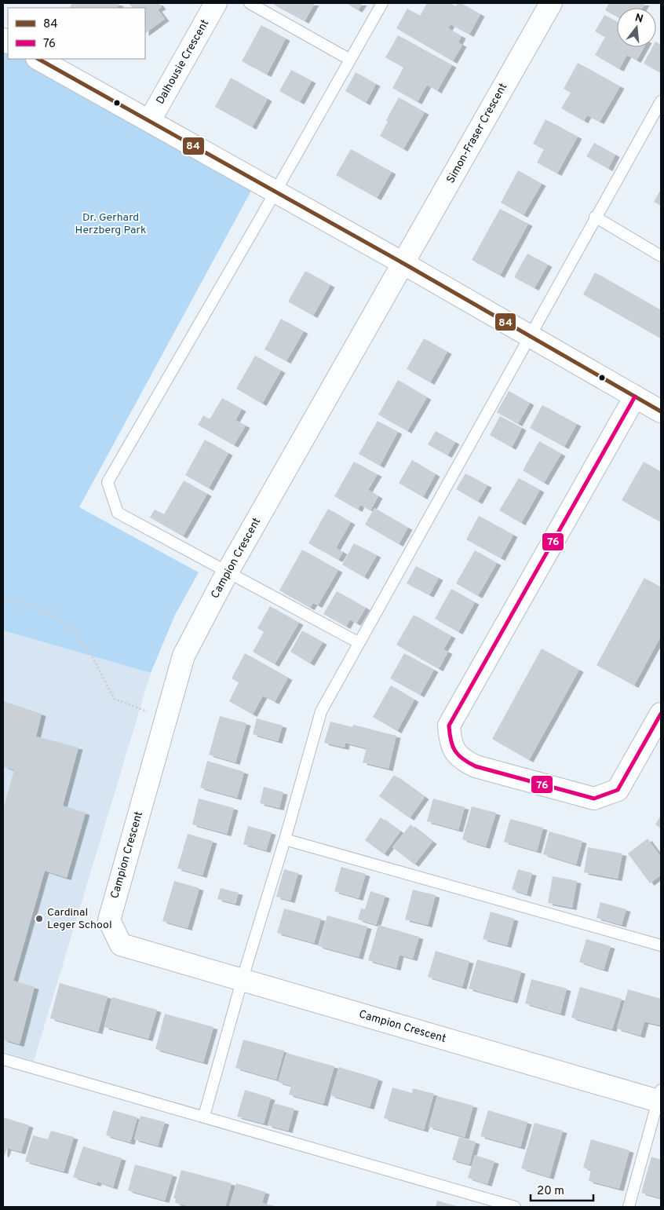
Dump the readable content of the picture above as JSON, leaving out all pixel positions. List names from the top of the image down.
{
  "streets": {
    "street": ["Dalhousie Crescent", "Simon-Fraser Crescent", "Campion Crescent"]
  },
  "crossings": [
    ["Simon-Fraser Crescent", "Campion Crescent"]
  ],
  "parks": ["Dr. Gerhard Herzberg Park"],
  "places": ["Cardinal Leger School"],
  "lines": ["transit line 84", "transit line 76"],
  "legend": ["84", "76"],
  "scale_bar": "20 m",
  "north": "top"
}
